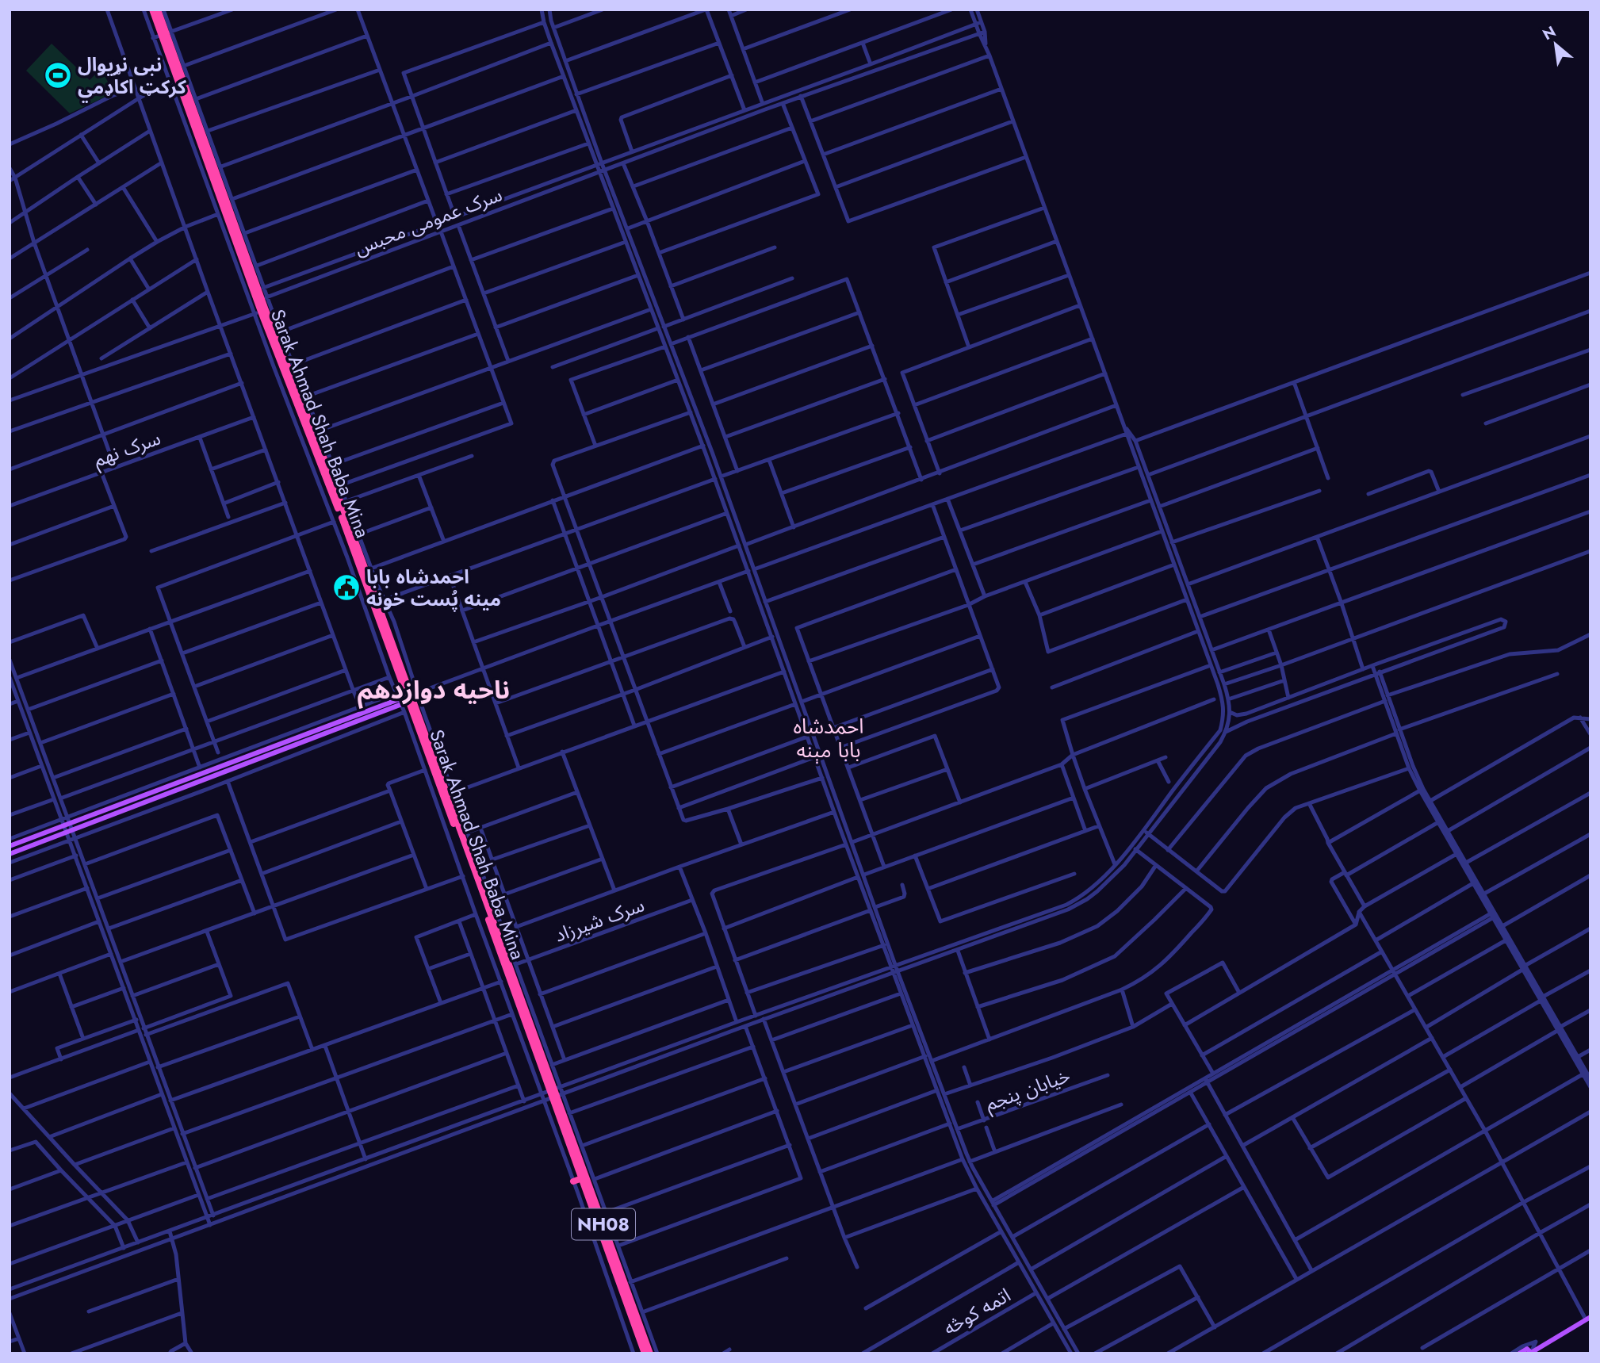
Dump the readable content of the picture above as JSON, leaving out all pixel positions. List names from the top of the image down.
{
  "streets": {
    "highway": ["Sarak Ahmad Shah Baba Mina", "NH08"],
    "street": [
      "سرک عمومی محبس",
      "سرک نهم",
      "سرک شیرزاد",
      "خیابان پنجم",
      "اتمه کوڅه"
    ]
  },
  "crossings": [
    ["سرک عمومی محبس", "NH08"],
    ["Sarak Ahmad Shah Baba Mina", "NH08"]
  ],
  "districts": ["ناحیه دوازدهم", "احمدشاه بابا مېنه"],
  "places": {
    "sports": ["نبی نړیوال کرکټ اکاډمي"],
    "public building": ["احمدشاه بابا مینه پُست خونه"]
  },
  "north": "top left"
}
